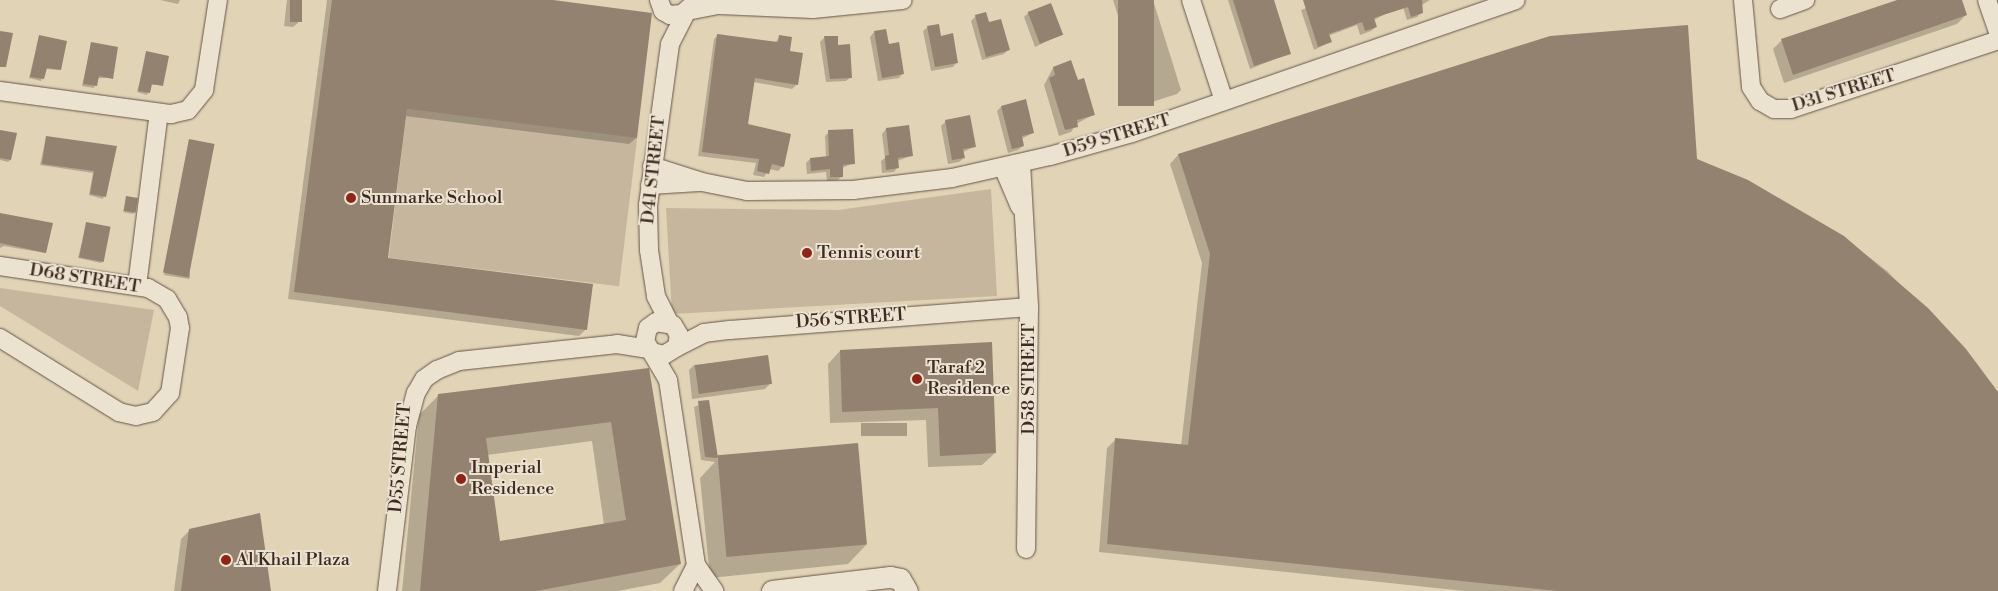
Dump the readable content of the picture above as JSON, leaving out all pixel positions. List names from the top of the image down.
{
  "streets": {
    "street": [
      "D31 STREET",
      "D59 STREET",
      "D41 STREET",
      "D68 STREET",
      "D56 STREET",
      "D58 STREET",
      "D55 STREET"
    ]
  },
  "crossings": [
    ["D59 STREET", "D41 STREET"],
    ["D59 STREET", "D58 STREET"],
    ["D41 STREET", "D56 STREET"],
    ["D41 STREET", "D55 STREET"],
    ["D56 STREET", "D58 STREET"],
    ["D56 STREET", "D55 STREET"]
  ],
  "places": [
    "Sunmarke School",
    "Tennis court",
    "Taraf 2 Residence",
    "Imperial Residence",
    "Al Khail Plaza"
  ]
}
